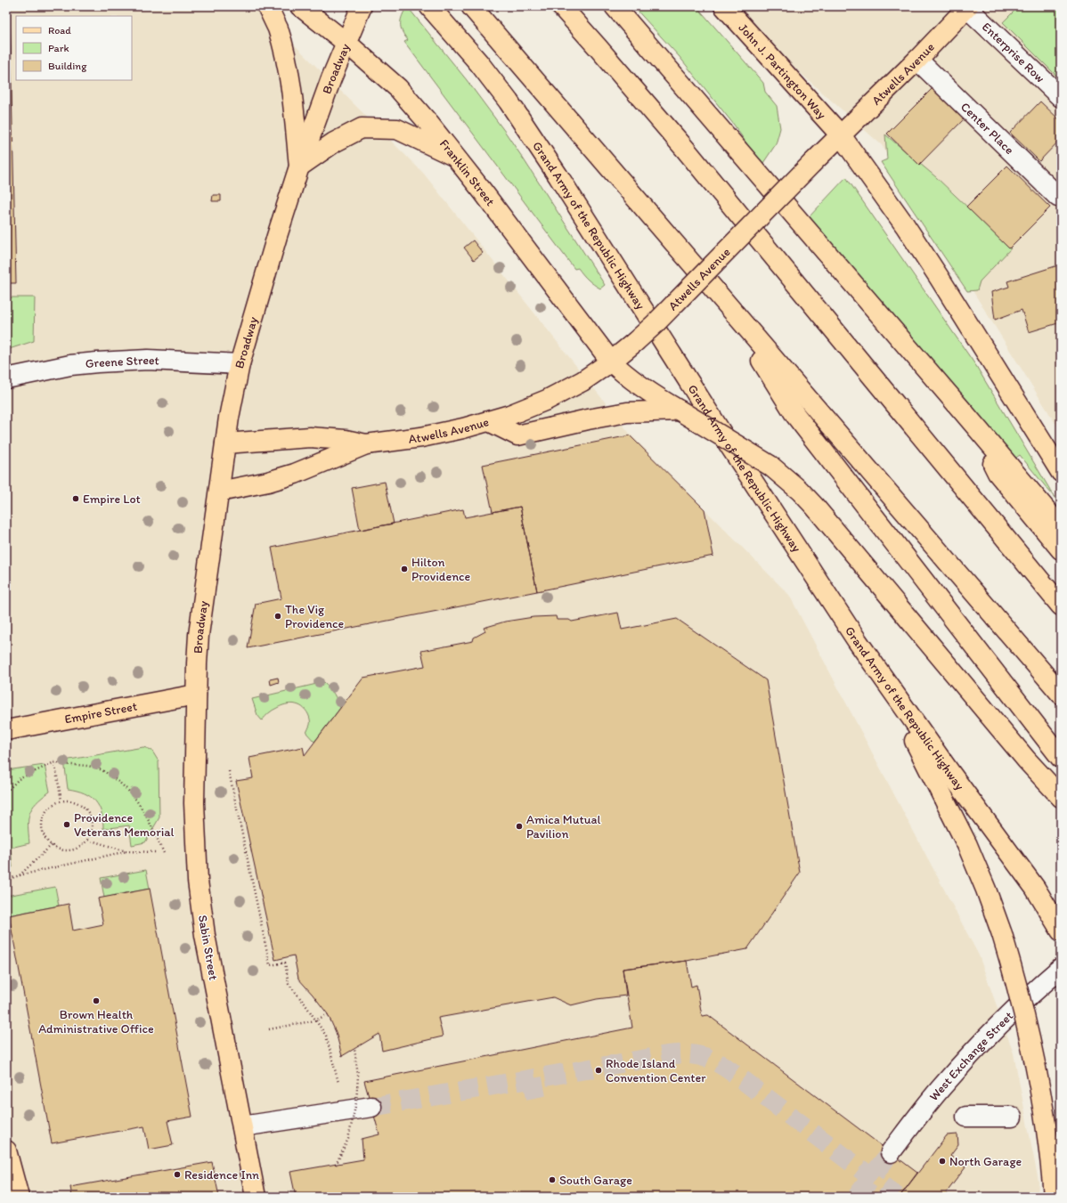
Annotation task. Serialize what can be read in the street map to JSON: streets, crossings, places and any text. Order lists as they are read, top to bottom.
{
  "streets": {
    "main road": [
      "Broadway",
      "John J. Partington Way",
      "Atwells Avenue",
      "Franklin Street",
      "Grand Army of the Republic Highway",
      "Empire Street",
      "Sabin Street"
    ],
    "street": [
      "Enterprise Row",
      "Center Place",
      "Greene Street",
      "West Exchange Street"
    ]
  },
  "crossings": [
    ["Enterprise Row", "Atwells Avenue"],
    ["Broadway", "Atwells Avenue"],
    ["Broadway", "Franklin Street"],
    ["Broadway", "Greene Street"],
    ["Broadway", "Empire Street"],
    ["Broadway", "Sabin Street"],
    ["John J. Partington Way", "Atwells Avenue"],
    ["Atwells Avenue", "Center Place"],
    ["Atwells Avenue", "Franklin Street"],
    ["Empire Street", "Sabin Street"]
  ],
  "places": [
    "Empire Lot",
    "Hilton Providence",
    "The Vig Providence",
    "Providence Veterans Memorial",
    "Amica Mutual Pavilion",
    "Brown Health Administrative Office",
    "Rhode Island Convention Center",
    "North Garage",
    "Residence Inn",
    "South Garage"
  ],
  "legend": ["Road", "Park", "Building"]
}
